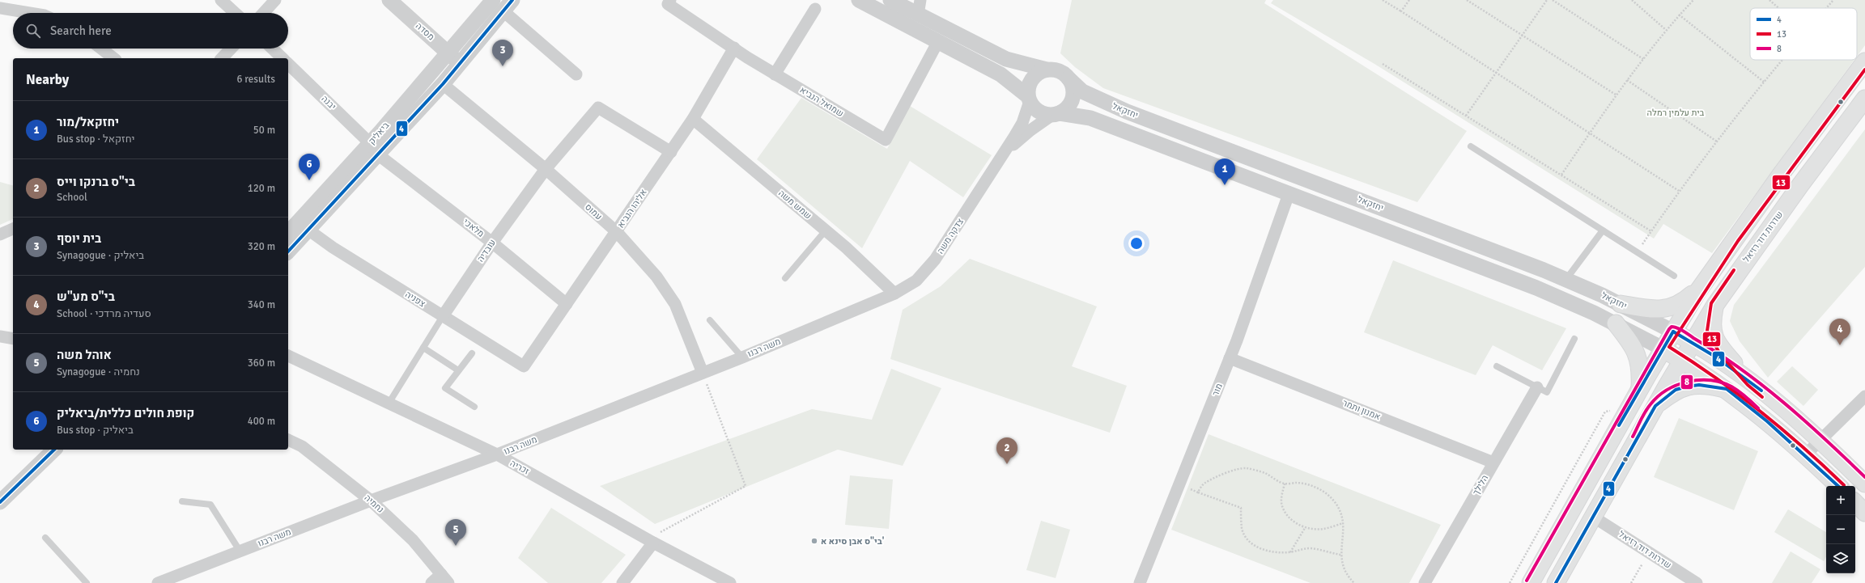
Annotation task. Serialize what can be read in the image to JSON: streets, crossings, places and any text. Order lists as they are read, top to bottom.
{
  "streets": {
    "main road": ["שדרות דוד רזיאל"],
    "street": [
      "מסדה",
      "שמואל הנביא",
      "יבנה",
      "יחזקאל",
      "ביאליק",
      "שמש משה",
      "אליהו הנביא",
      "עמוס",
      "מלאכי",
      "צדקה משה",
      "עובדיה",
      "צפניה",
      "משה רבנו",
      "מור",
      "אמנון ותמר",
      "זכריה",
      "הלילך",
      "נחמיה"
    ]
  },
  "crossings": [
    ["מסדה", "ביאליק"],
    ["שמואל הנביא", "אליהו הנביא"],
    ["יבנה", "ביאליק"],
    ["יבנה", "מלאכי"],
    ["יחזקאל", "צדקה משה"],
    ["ביאליק", "עמוס"],
    ["ביאליק", "מלאכי"],
    ["ביאליק", "צפניה"],
    ["שמש משה", "אליהו הנביא"],
    ["שמש משה", "צדקה משה"],
    ["אליהו הנביא", "עמוס"],
    ["אליהו הנביא", "מלאכי"],
    ["אליהו הנביא", "עובדיה"],
    ["אליהו הנביא", "צפניה"],
    ["עמוס", "עובדיה"],
    ["עמוס", "משה רבנו"],
    ["מלאכי", "עובדיה"],
    ["צדקה משה", "משה רבנו"],
    ["עובדיה", "צפניה"],
    ["עובדיה", "זכריה"],
    ["משה רבנו", "זכריה"],
    ["משה רבנו", "נחמיה"],
    ["מור", "אמנון ותמר"],
    ["אמנון ותמר", "הלילך"]
  ],
  "parks": ["בית עלמין רמלה"],
  "places": ["בי\"ס אבן סינא א'"],
  "lines": ["transit line 4", "transit line 13", "transit line 8"],
  "legend": ["4", "13", "8"],
  "page": {
    "search": "Search here",
    "pins": [
      "3",
      "6",
      "1",
      "4",
      "2",
      "5"
    ],
    "heading": ["Nearby", "6 results"],
    "list": [
      {
        "mark": "1",
        "name": "יחזקאל/מור",
        "note": "Bus stop · יחזקאל",
        "value": "50 m"
      },
      {
        "mark": "2",
        "name": "בי\"ס ברנקו וייס",
        "note": "School",
        "value": "120 m"
      },
      {
        "mark": "3",
        "name": "בית יוסף",
        "note": "Synagogue · ביאליק",
        "value": "320 m"
      },
      {
        "mark": "4",
        "name": "בי\"ס מע\"ש",
        "note": "School · סעדיה מרדכי",
        "value": "340 m"
      },
      {
        "mark": "5",
        "name": "אוהל משה",
        "note": "Synagogue · נחמיה",
        "value": "360 m"
      },
      {
        "mark": "6",
        "name": "קופת חולים כללית/ביאליק",
        "note": "Bus stop · ביאליק",
        "value": "400 m"
      }
    ],
    "map_buttons": ["+", "−"]
  }
}
